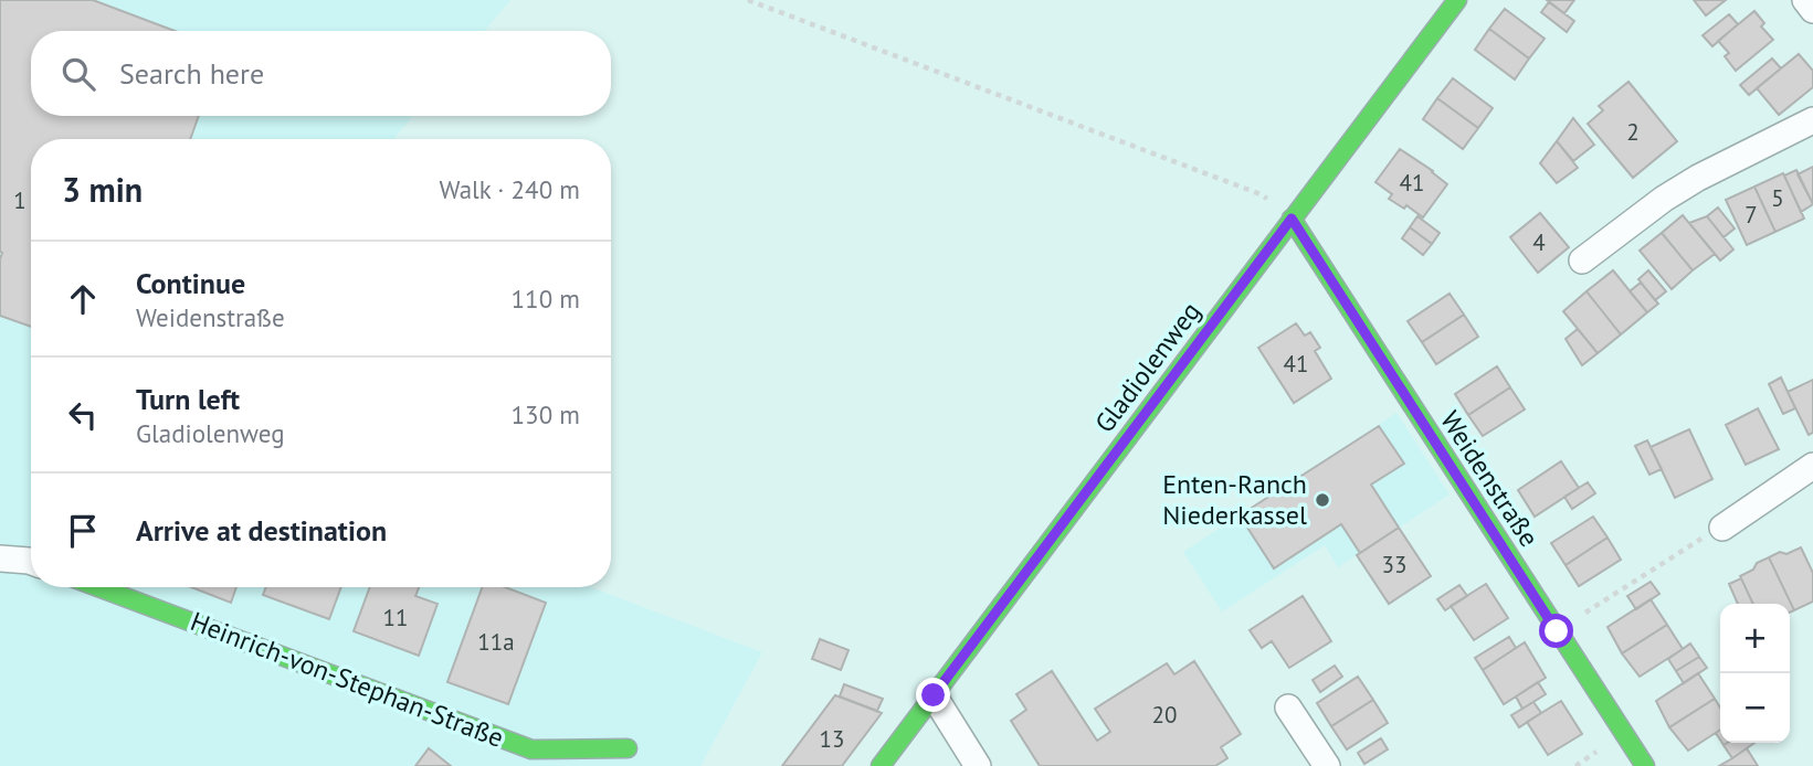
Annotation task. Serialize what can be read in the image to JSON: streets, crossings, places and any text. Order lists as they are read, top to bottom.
{
  "streets": {
    "street": ["Gladiolenweg", "Weidenstraße", "Heinrich-von-Stephan-Straße"]
  },
  "crossings": [
    ["Gladiolenweg", "Weidenstraße"]
  ],
  "places": ["Enten-Ranch Niederkassel"],
  "house_numbers": [
    "2",
    "41",
    "5",
    "1",
    "7",
    "4",
    "41",
    "33",
    "11",
    "11a",
    "20",
    "13"
  ],
  "page": {
    "search": "Search here",
    "heading": ["3 min", "Walk · 240 m"],
    "list": [
      ["Continue", "Weidenstraße", "110 m"],
      ["Turn left", "Gladiolenweg", "130 m"],
      "Arrive at destination"
    ],
    "map_buttons": ["+", "−"]
  }
}
